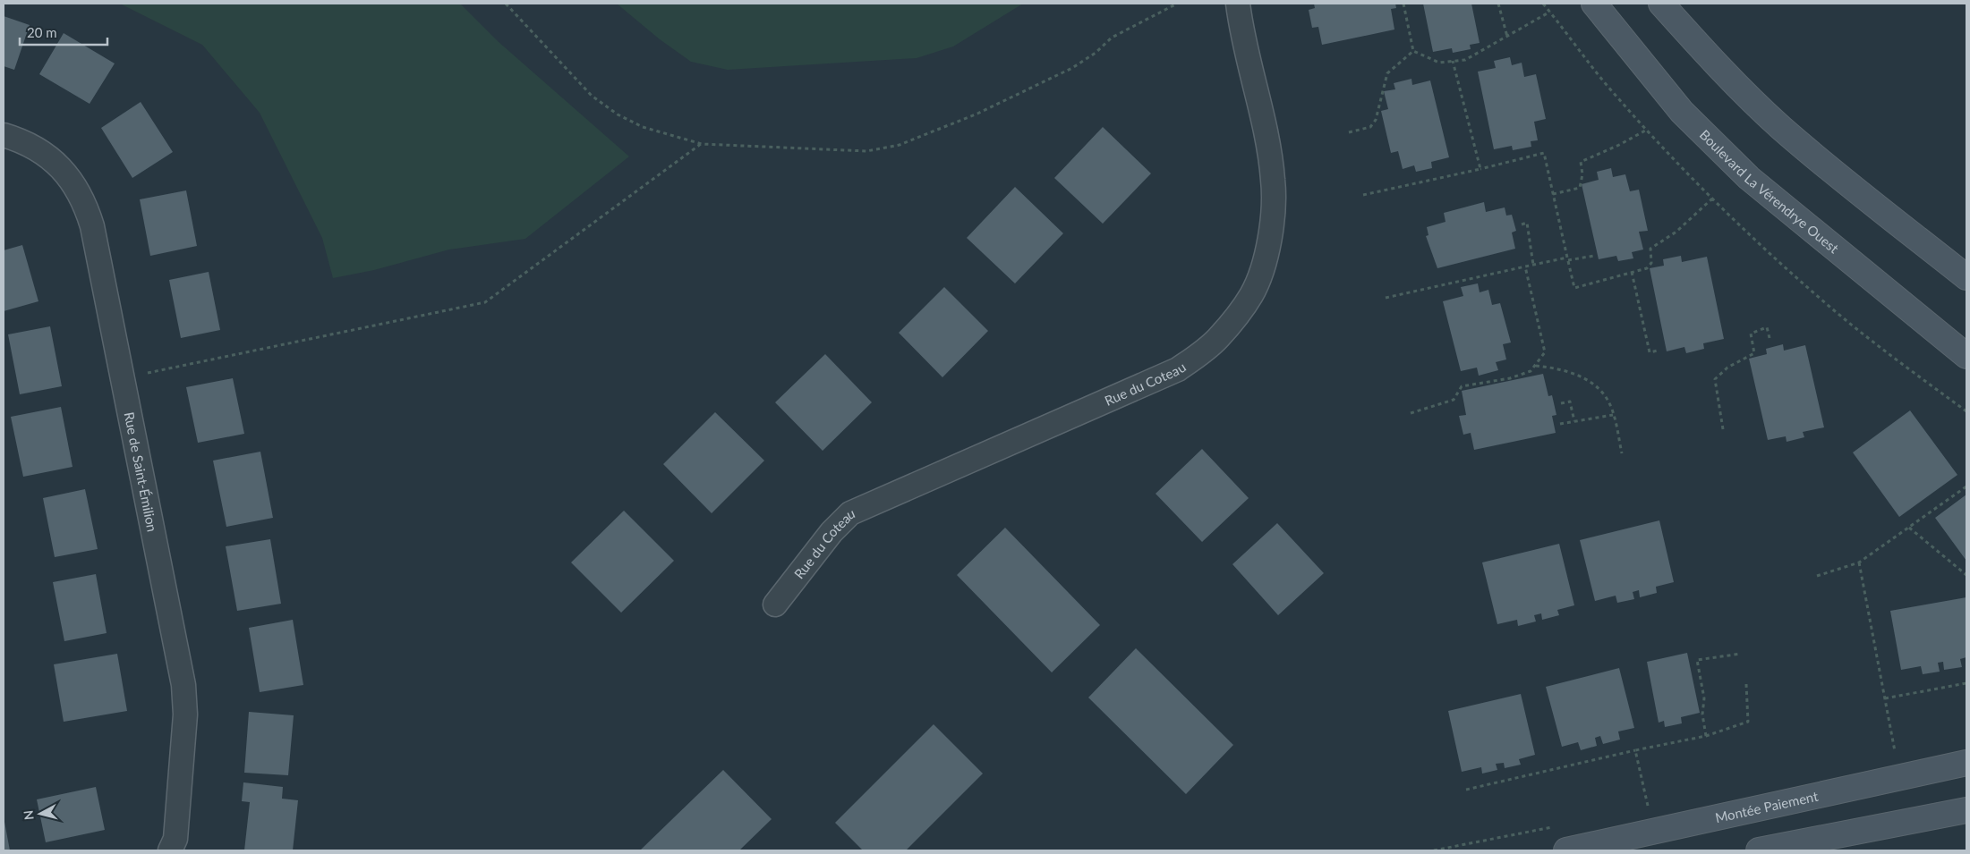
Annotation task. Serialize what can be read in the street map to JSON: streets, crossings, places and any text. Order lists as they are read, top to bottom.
{
  "streets": {
    "main road": ["Boulevard La Vérendrye Ouest", "Montée Paiement"],
    "street": ["Rue du Coteau", "Rue de Saint-Émilion"]
  },
  "scale_bar": "20 m",
  "north": "left"
}
